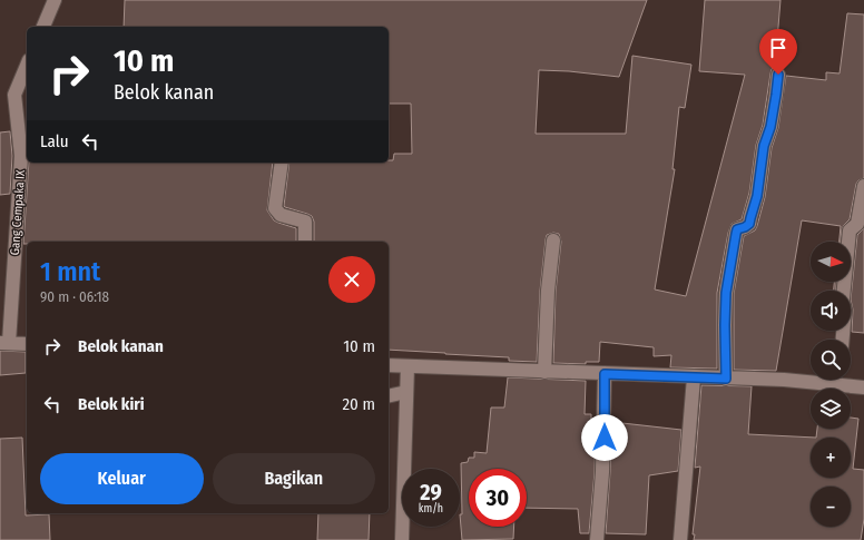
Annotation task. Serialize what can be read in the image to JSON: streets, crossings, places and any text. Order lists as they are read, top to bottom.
{
  "streets": {
    "street": ["Gang Cempaka IX"]
  },
  "north": "right",
  "page": {
    "turn": ["10 m", "Belok kanan"],
    "then": "Lalu",
    "map_buttons": ["+", "−"],
    "heading": ["1 mnt", "90 m · 06:18"],
    "list": [
      {
        "name": "Belok kanan",
        "value": "10 m"
      },
      {
        "name": "Belok kiri",
        "value": "20 m"
      }
    ],
    "buttons": ["Keluar", "Bagikan"],
    "speed": "29 km/h",
    "limit": "30"
  }
}
